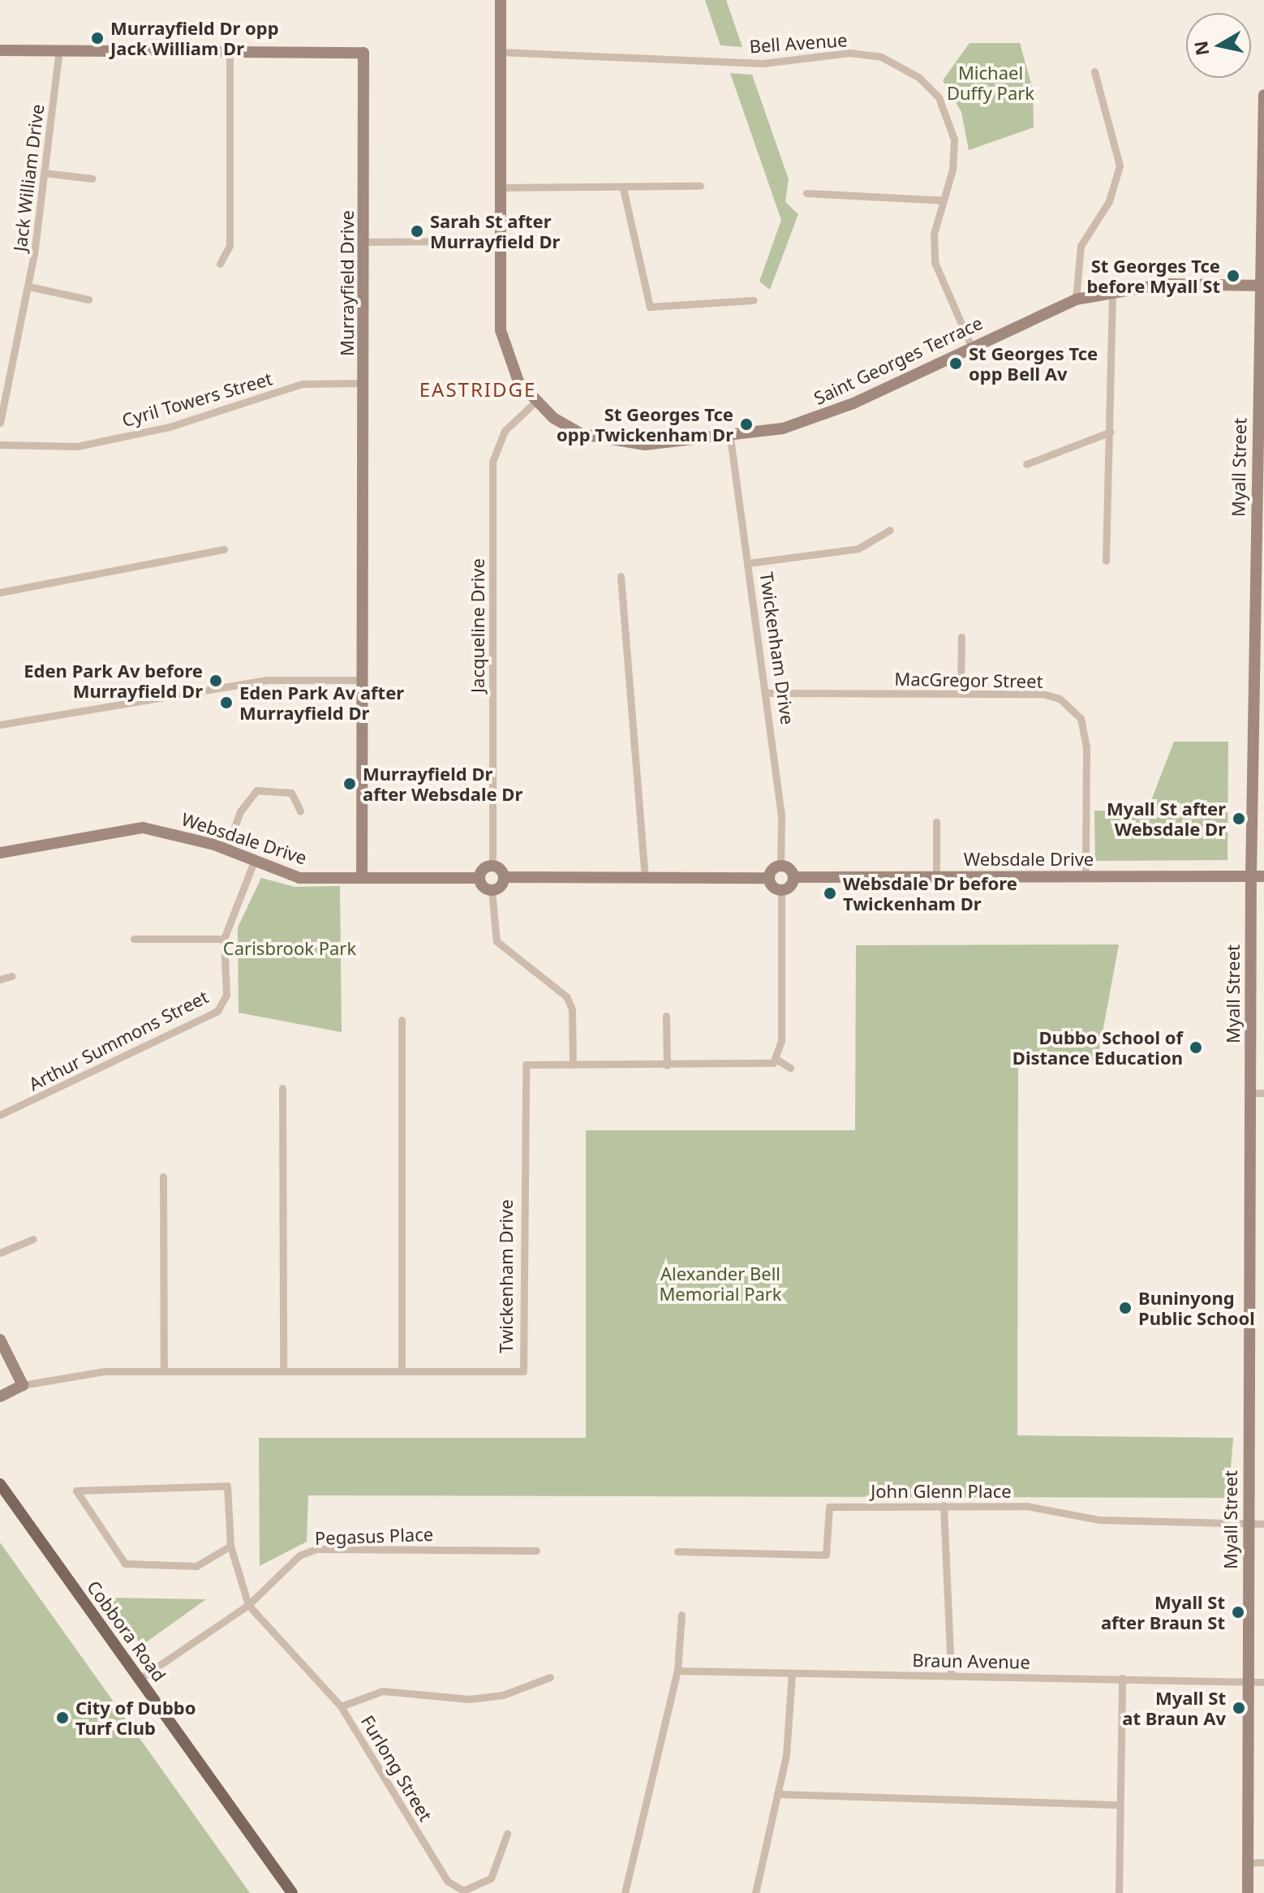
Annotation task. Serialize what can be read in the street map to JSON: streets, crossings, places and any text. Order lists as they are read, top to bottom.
{
  "streets": {
    "main road": ["Cobbora Road"],
    "street": [
      "Bell Avenue",
      "Jack William Drive",
      "Murrayfield Drive",
      "Saint Georges Terrace",
      "Cyril Towers Street",
      "Myall Street",
      "Jacqueline Drive",
      "Twickenham Drive",
      "MacGregor Street",
      "Websdale Drive",
      "Arthur Summons Street",
      "John Glenn Place",
      "Pegasus Place",
      "Braun Avenue",
      "Furlong Street"
    ]
  },
  "crossings": [
    ["Bell Avenue", "Saint Georges Terrace"],
    ["Jack William Drive", "Murrayfield Drive"],
    ["Murrayfield Drive", "Cyril Towers Street"],
    ["Murrayfield Drive", "Websdale Drive"],
    ["Saint Georges Terrace", "Myall Street"],
    ["Saint Georges Terrace", "Jacqueline Drive"],
    ["Saint Georges Terrace", "Twickenham Drive"],
    ["Myall Street", "Websdale Drive"],
    ["Myall Street", "John Glenn Place"],
    ["Myall Street", "Braun Avenue"],
    ["Twickenham Drive", "MacGregor Street"],
    ["MacGregor Street", "Websdale Drive"],
    ["Websdale Drive", "Arthur Summons Street"],
    ["Pegasus Place", "Cobbora Road"],
    ["Pegasus Place", "Furlong Street"]
  ],
  "districts": ["EASTRIDGE"],
  "parks": ["Michael Duffy Park", "Carisbrook Park", "Alexander Bell Memorial Park"],
  "places": [
    "Murrayfield Dr opp Jack William Dr",
    "Sarah St after Murrayfield Dr",
    "St Georges Tce before Myall St",
    "St Georges Tce opp Bell Av",
    "St Georges Tce opp Twickenham Dr",
    "Eden Park Av before Murrayfield Dr",
    "Eden Park Av after Murrayfield Dr",
    "Murrayfield Dr after Websdale Dr",
    "Myall St after Websdale Dr",
    "Websdale Dr before Twickenham Dr",
    "Dubbo School of Distance Education",
    "Buninyong Public School",
    "Myall St after Braun St",
    "Myall St at Braun Av",
    "City of Dubbo Turf Club"
  ],
  "north": "left"
}
